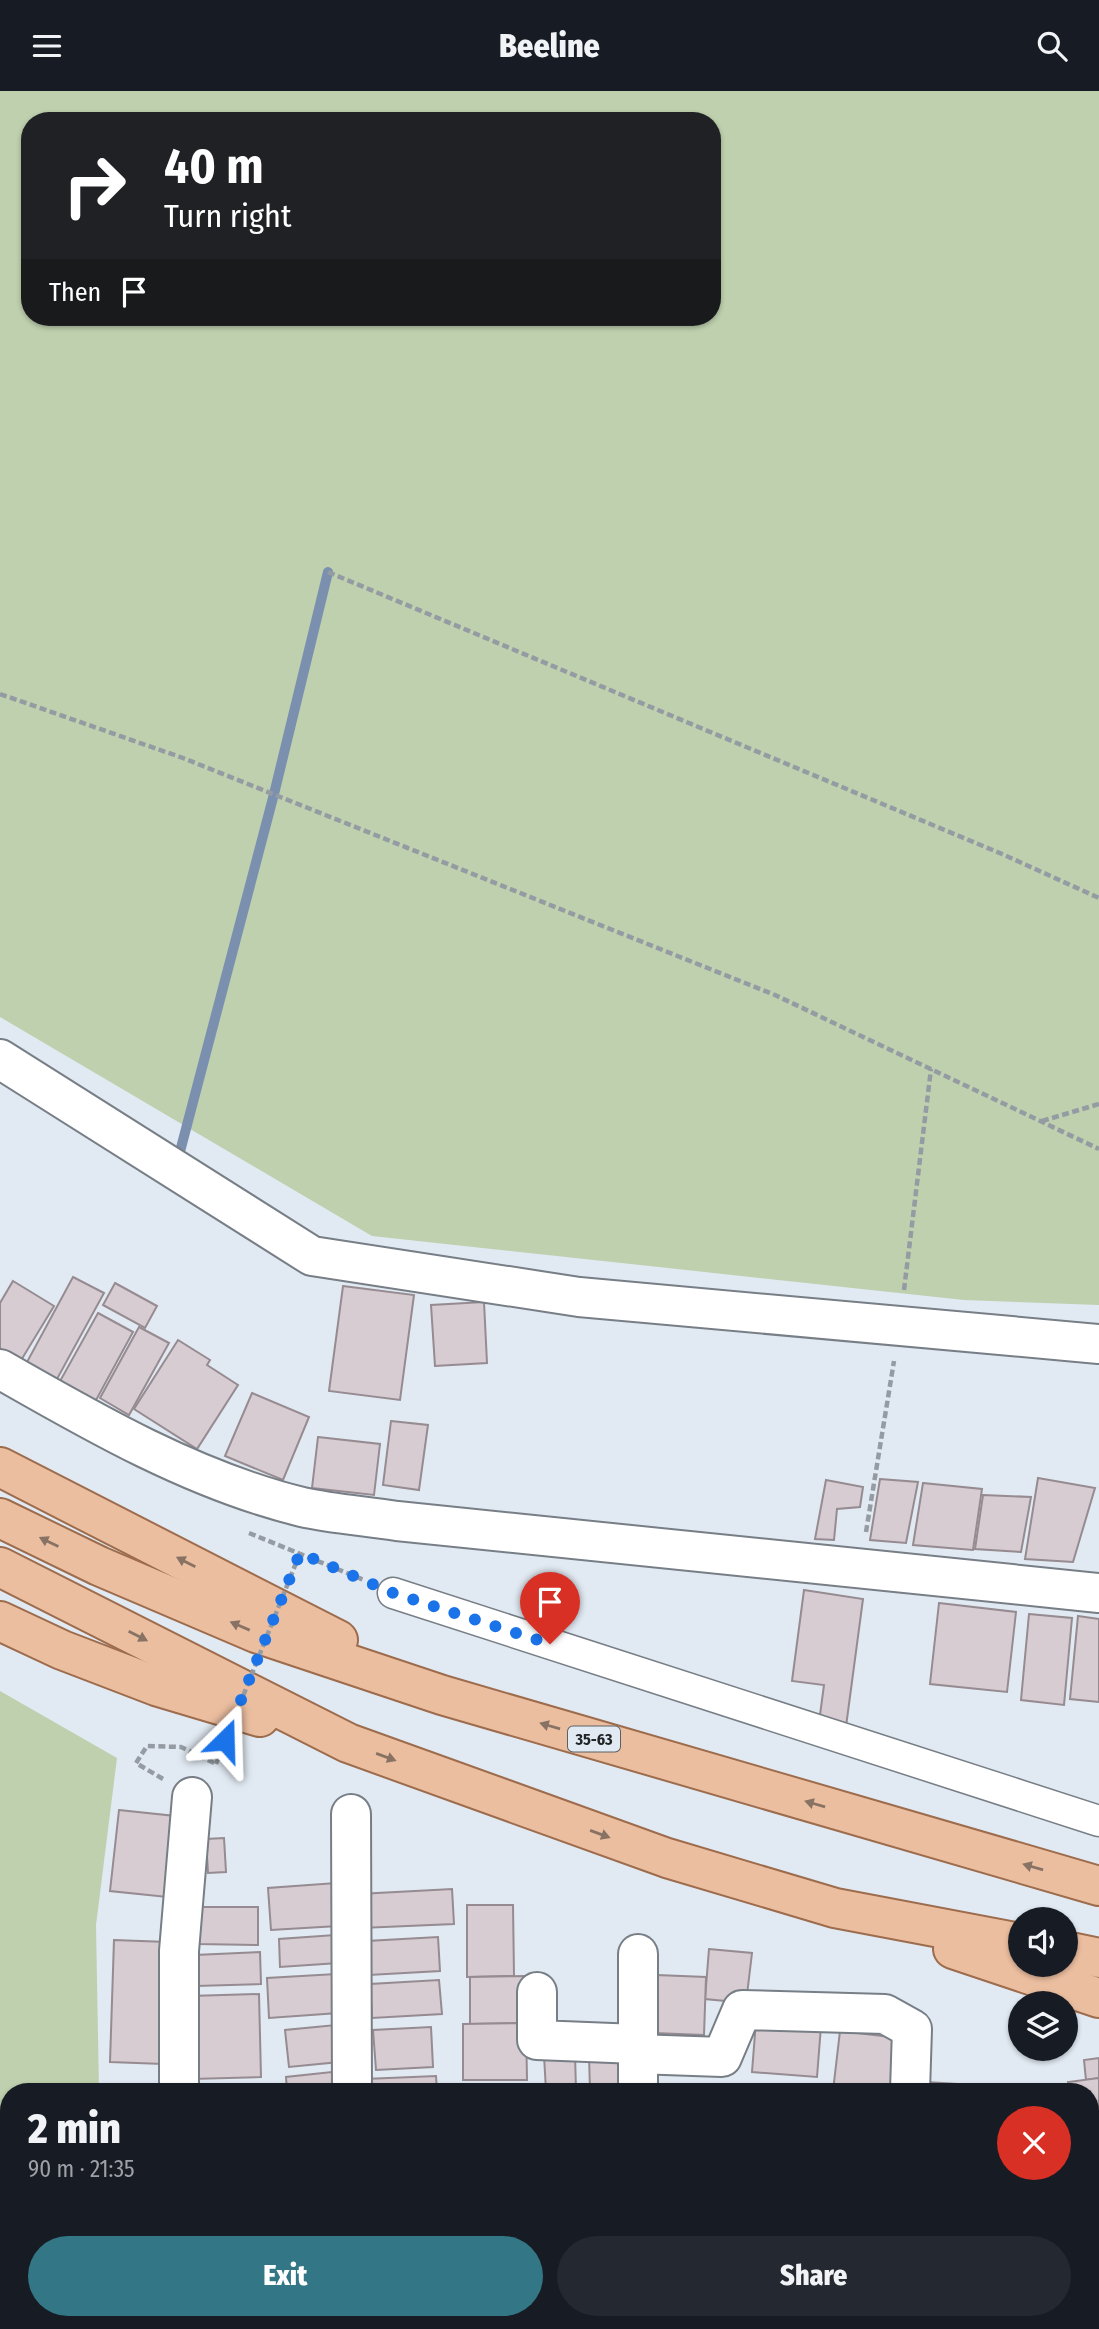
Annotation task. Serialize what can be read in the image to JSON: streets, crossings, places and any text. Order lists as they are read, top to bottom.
{
  "streets": {
    "main road": ["35-63"]
  },
  "page": {
    "header": "Beeline",
    "turn": ["40 m", "Turn right"],
    "then": "Then",
    "heading": ["2 min", "90 m · 21:35"],
    "buttons": ["Exit", "Share"]
  }
}
